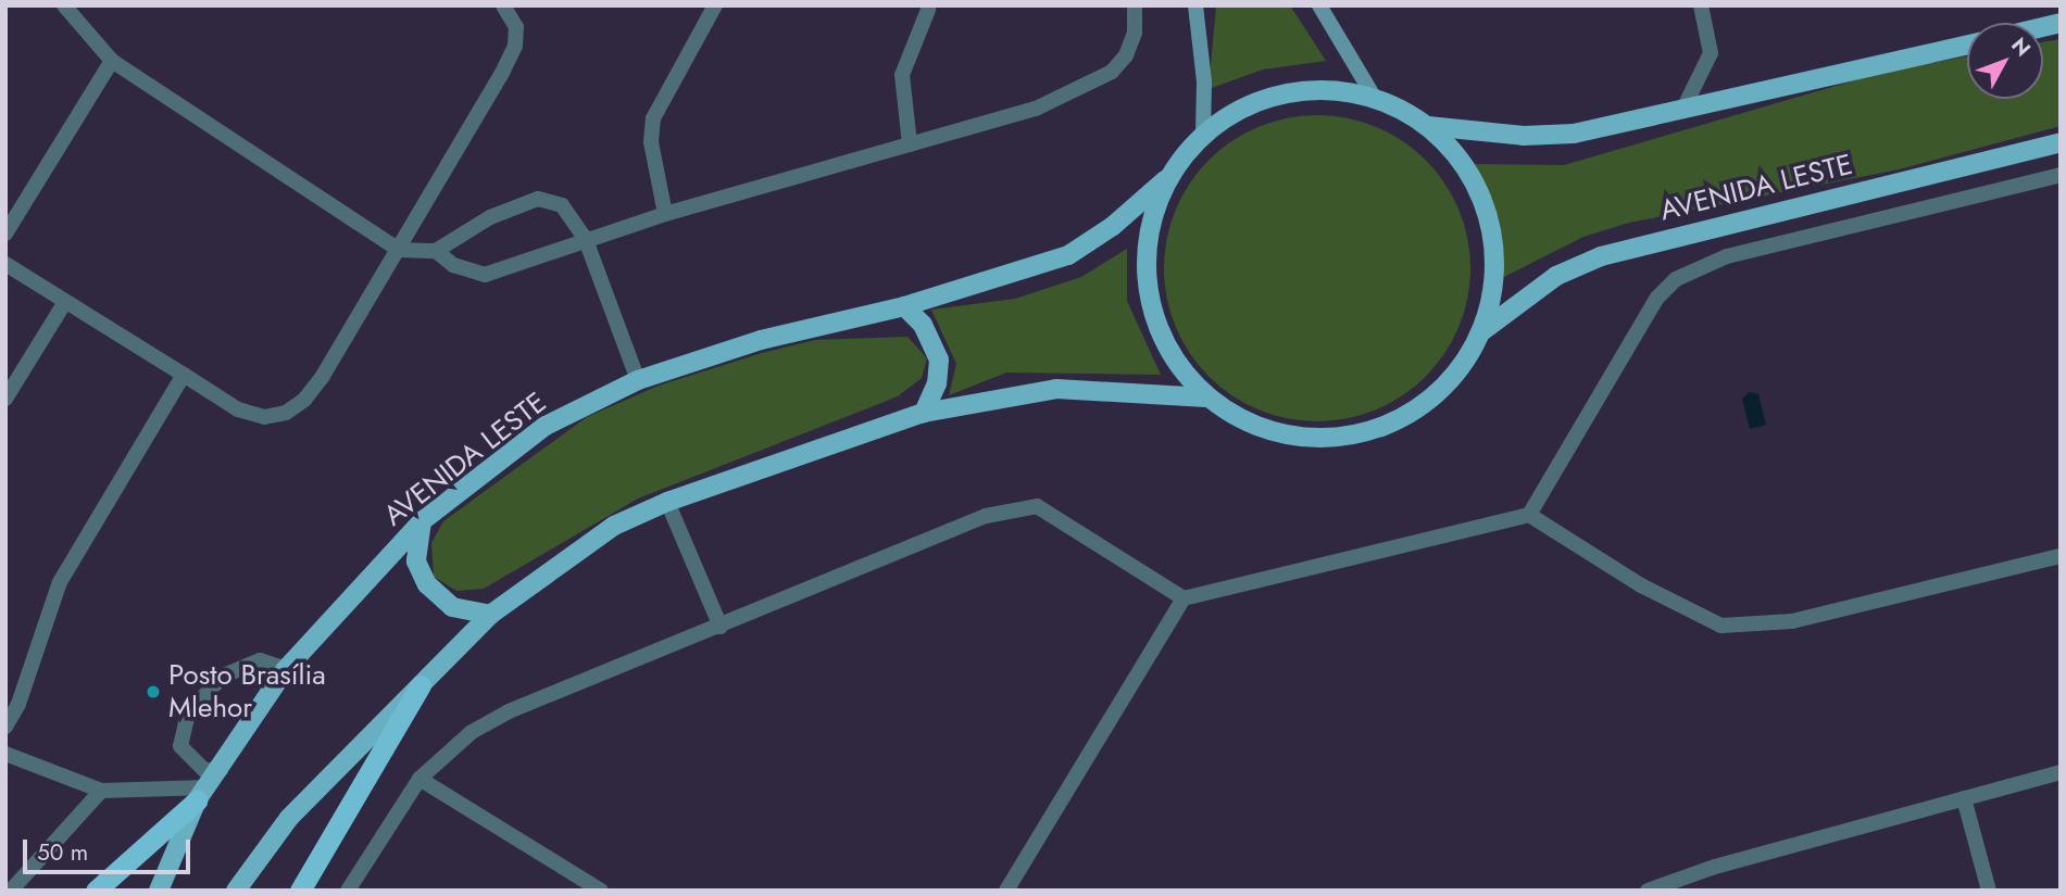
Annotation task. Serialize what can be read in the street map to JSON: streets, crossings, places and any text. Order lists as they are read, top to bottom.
{
  "streets": {
    "main road": ["AVENIDA LESTE"]
  },
  "places": ["Posto Brasília Mlehor"],
  "scale_bar": "50 m",
  "north": "top right"
}
